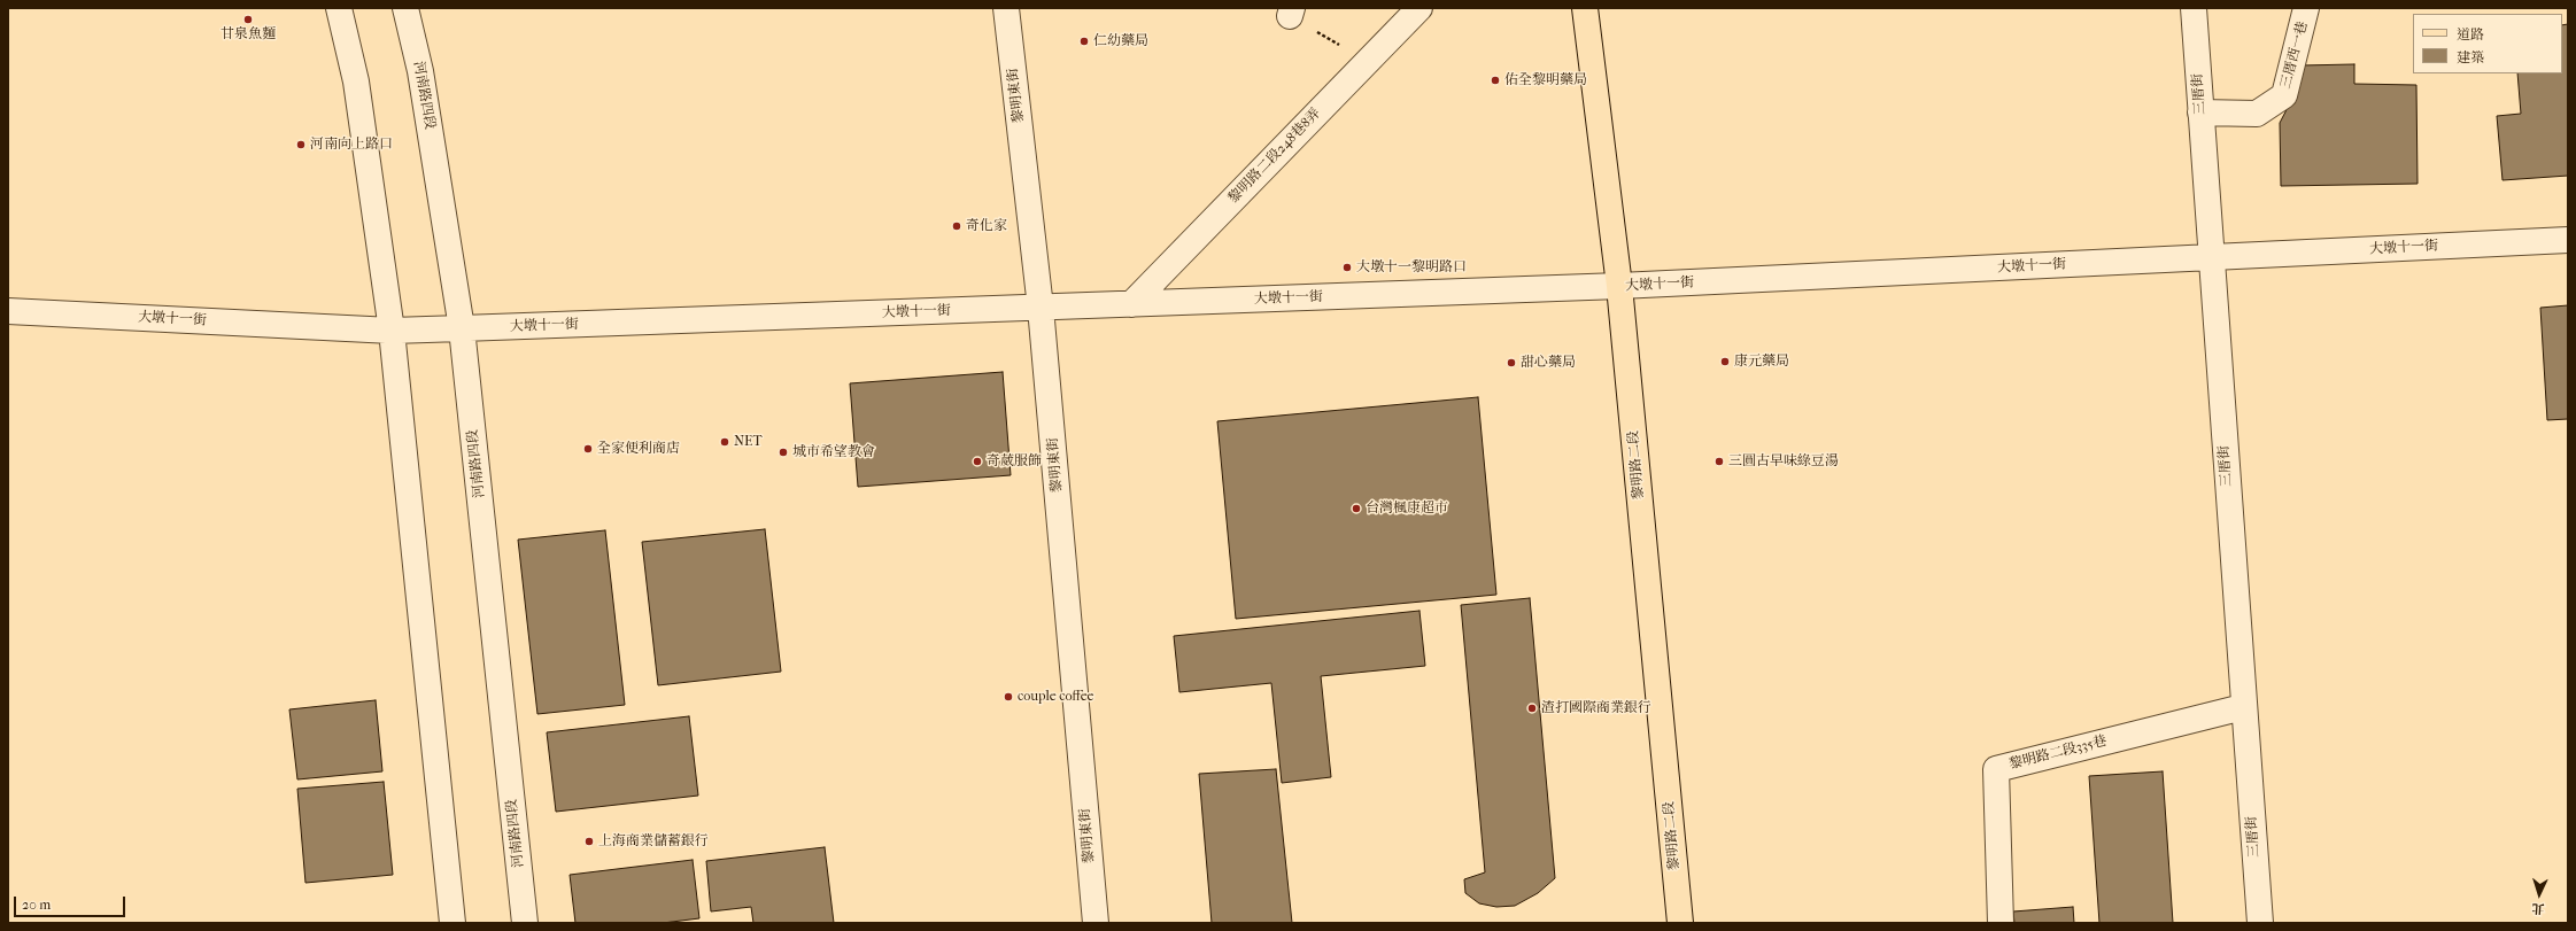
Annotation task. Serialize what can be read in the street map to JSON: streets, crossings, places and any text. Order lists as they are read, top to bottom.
{
  "streets": {
    "main road": ["黎明路二段"],
    "street": [
      "三厝西一巷",
      "三厝街",
      "河南路四段",
      "黎明東街",
      "黎明路二段248巷8弄",
      "大墩十一街",
      "黎明路二段335巷"
    ]
  },
  "crossings": [
    ["三厝西一巷", "三厝街"],
    ["三厝街", "大墩十一街"],
    ["三厝街", "黎明路二段335巷"],
    ["河南路四段", "大墩十一街"],
    ["黎明東街", "大墩十一街"],
    ["黎明路二段248巷8弄", "大墩十一街"],
    ["大墩十一街", "黎明路二段"]
  ],
  "places": [
    "甘泉魚麵",
    "仁幼藥局",
    "佑全黎明藥局",
    "河南向上路口",
    "奇化家",
    "大墩十一黎明路口",
    "康元藥局",
    "甜心藥局",
    "NET",
    "全家便利商店",
    "城市希望教會",
    "奇葳服飾",
    "三圓古早味綠豆湯",
    "台灣楓康超市",
    "couple coffee",
    "渣打國際商業銀行",
    "上海商業儲蓄銀行"
  ],
  "legend": ["道路", "建築"],
  "scale_bar": "20 m",
  "north": "bottom"
}
